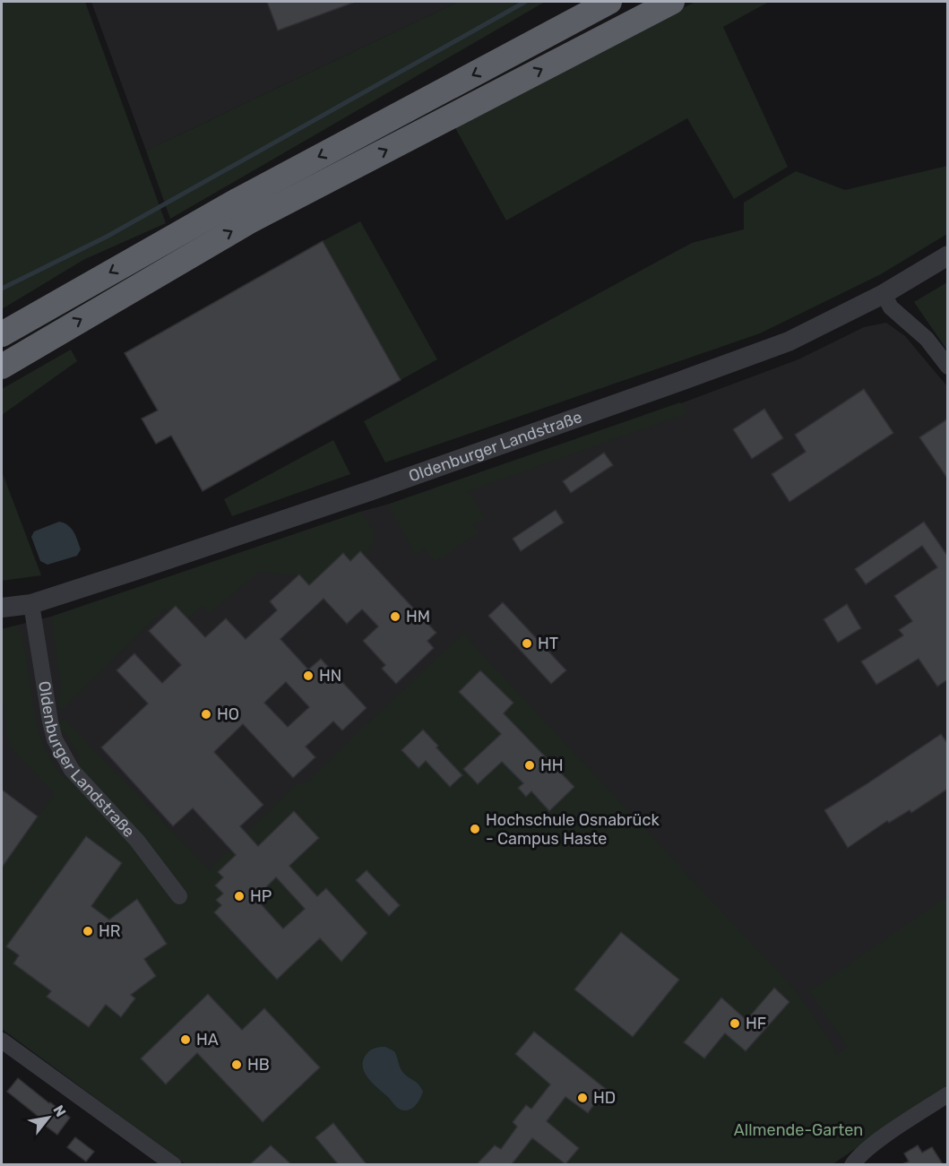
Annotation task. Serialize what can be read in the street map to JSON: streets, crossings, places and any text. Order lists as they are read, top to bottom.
{
  "streets": {
    "street": ["Oldenburger Landstraße"]
  },
  "parks": ["Allmende-Garten"],
  "places": [
    "HM",
    "HT",
    "HN",
    "HO",
    "HH",
    "Hochschule Osnabrück - Campus Haste",
    "HP",
    "HR",
    "HF",
    "HA",
    "HB",
    "HD"
  ],
  "north": "top right"
}
